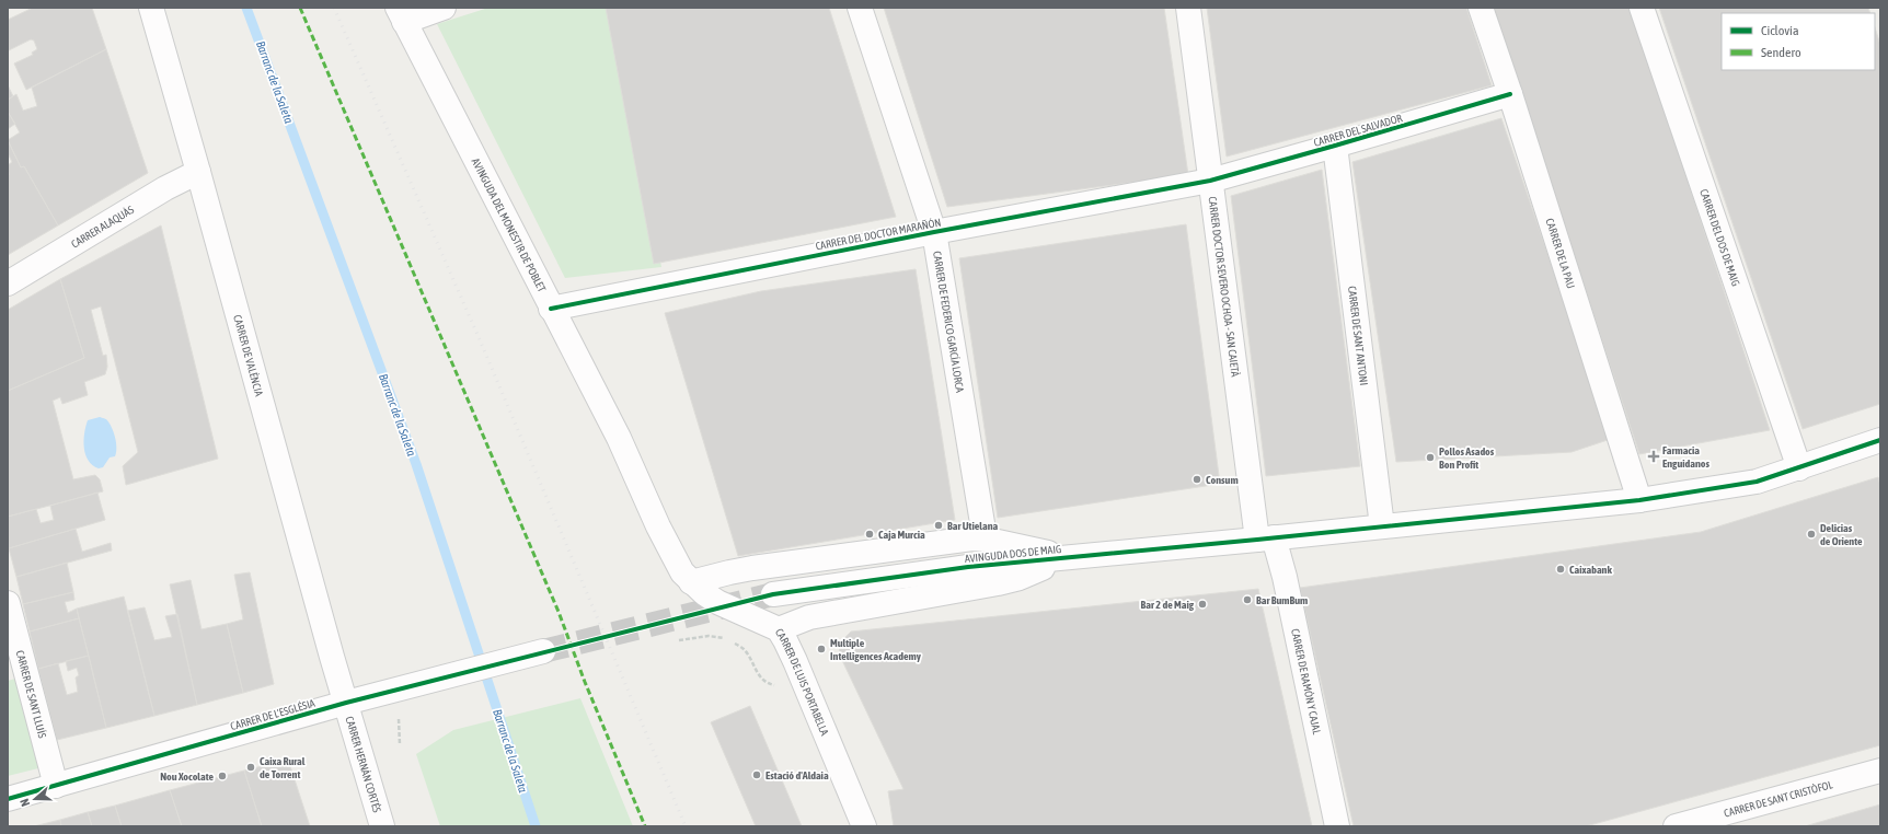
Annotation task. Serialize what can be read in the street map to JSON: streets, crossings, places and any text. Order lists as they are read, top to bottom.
{
  "streets": {
    "street": [
      "CARRER DEL SALVADOR",
      "AVINGUDA DEL MONESTIR DE POBLET",
      "CARRER ALAQUÀS",
      "CARRER DEL DOCTOR MARAÑÓN",
      "CARRER DEL DOS DE MAIG",
      "CARRER DE LA PAU",
      "CARRER DOCTOR SEVERO OCHOA - SAN CAIETÀ",
      "CARRER DE FEDERICO GARCÍA LORCA",
      "CARRER DE SANT ANTONI",
      "CARRER DE VALÈNCIA",
      "AVINGUDA DOS DE MAIG",
      "CARRER DE RAMÓN Y CAJAL",
      "CARRER DE LUIS PORTABELLA",
      "CARRER DE SANT LLUÍS",
      "CARRER DE L'ESGLÉSIA",
      "CARRER HERNÁN CORTÉS",
      "CARRER DE SANT CRISTÒFOL"
    ]
  },
  "crossings": [
    ["CARRER DEL SALVADOR", "CARRER DEL DOCTOR MARAÑÓN"],
    ["CARRER DEL SALVADOR", "CARRER DE LA PAU"],
    ["CARRER DEL SALVADOR", "CARRER DOCTOR SEVERO OCHOA - SAN CAIETÀ"],
    ["CARRER DEL SALVADOR", "CARRER DE SANT ANTONI"],
    ["AVINGUDA DEL MONESTIR DE POBLET", "CARRER DEL DOCTOR MARAÑÓN"],
    ["AVINGUDA DEL MONESTIR DE POBLET", "AVINGUDA DOS DE MAIG"],
    ["AVINGUDA DEL MONESTIR DE POBLET", "CARRER DE LUIS PORTABELLA"],
    ["CARRER ALAQUÀS", "CARRER DE VALÈNCIA"],
    ["CARRER DEL DOCTOR MARAÑÓN", "CARRER DOCTOR SEVERO OCHOA - SAN CAIETÀ"],
    ["CARRER DEL DOCTOR MARAÑÓN", "CARRER DE FEDERICO GARCÍA LORCA"],
    ["CARRER DEL DOS DE MAIG", "AVINGUDA DOS DE MAIG"],
    ["CARRER DE LA PAU", "AVINGUDA DOS DE MAIG"],
    ["CARRER DOCTOR SEVERO OCHOA - SAN CAIETÀ", "AVINGUDA DOS DE MAIG"],
    ["CARRER DOCTOR SEVERO OCHOA - SAN CAIETÀ", "CARRER DE RAMÓN Y CAJAL"],
    ["CARRER DE FEDERICO GARCÍA LORCA", "AVINGUDA DOS DE MAIG"],
    ["CARRER DE SANT ANTONI", "AVINGUDA DOS DE MAIG"],
    ["CARRER DE VALÈNCIA", "CARRER DE L'ESGLÉSIA"],
    ["CARRER DE VALÈNCIA", "CARRER HERNÁN CORTÉS"],
    ["AVINGUDA DOS DE MAIG", "CARRER DE RAMÓN Y CAJAL"],
    ["AVINGUDA DOS DE MAIG", "CARRER DE LUIS PORTABELLA"],
    ["CARRER DE SANT LLUÍS", "CARRER DE L'ESGLÉSIA"],
    ["CARRER DE L'ESGLÉSIA", "CARRER HERNÁN CORTÉS"]
  ],
  "water": ["Barranc de la Saleta"],
  "places": {
    "health": ["Farmacia Enguidanos"],
    "other": [
      "Pollos Asados Bon Profit",
      "Consum",
      "Bar Utielana",
      "Caja Murcia",
      "Delicias de Oriente",
      "Caixabank",
      "Bar BumBum",
      "Bar 2 de Maig",
      "Multiple Intelligences Academy",
      "Caixa Rural de Torrent",
      "Estació d'Aldaia",
      "Nou Xocolate"
    ]
  },
  "legend": ["Ciclovía", "Sendero"],
  "north": "left"
}
